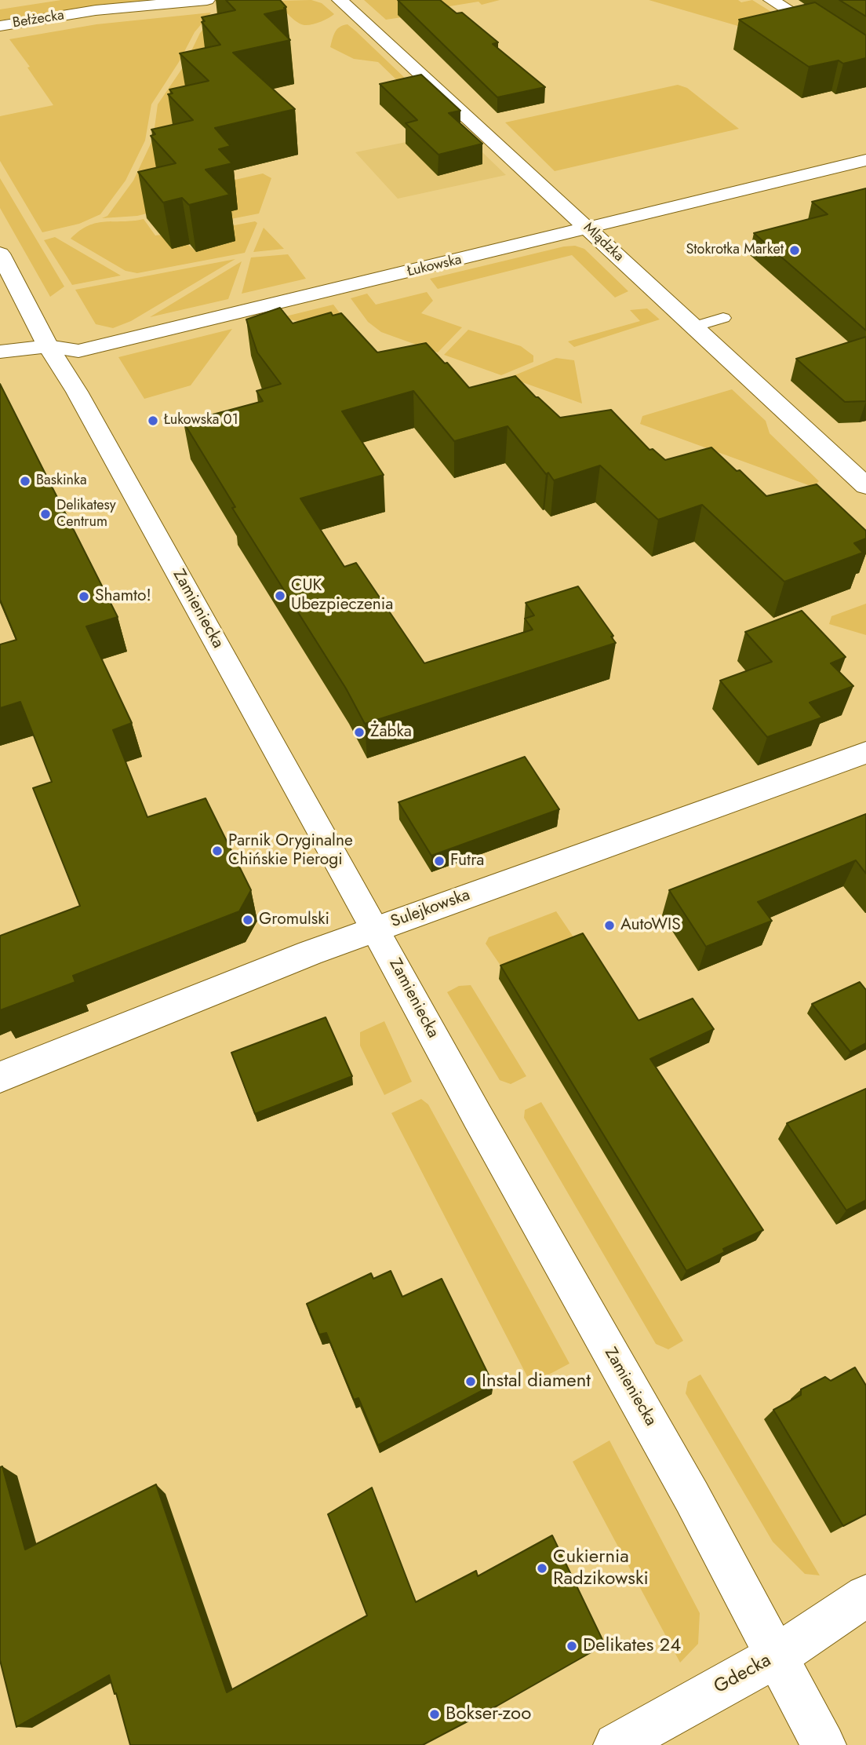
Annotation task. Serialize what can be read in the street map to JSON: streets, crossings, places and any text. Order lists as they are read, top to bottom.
{
  "streets": {
    "street": [
      "Bełżecka",
      "Mlądzka",
      "Łukowska",
      "Zamieniecka",
      "Sulejkowska",
      "Gdecka"
    ]
  },
  "crossings": [
    ["Mlądzka", "Łukowska"],
    ["Łukowska", "Zamieniecka"],
    ["Zamieniecka", "Sulejkowska"],
    ["Zamieniecka", "Gdecka"]
  ],
  "places": [
    "Stokrotka Market",
    "Łukowska 01",
    "Baskinka",
    "Delikatesy Centrum",
    "CUK Ubezpieczenia",
    "Shamto!",
    "Żabka",
    "Parnik Oryginalne Chińskie Pierogi",
    "Futra",
    "Gromulski",
    "AutoWIS",
    "Instal diament",
    "Cukiernia Radzikowski",
    "Delikates 24",
    "Bokser-zoo"
  ]
}
